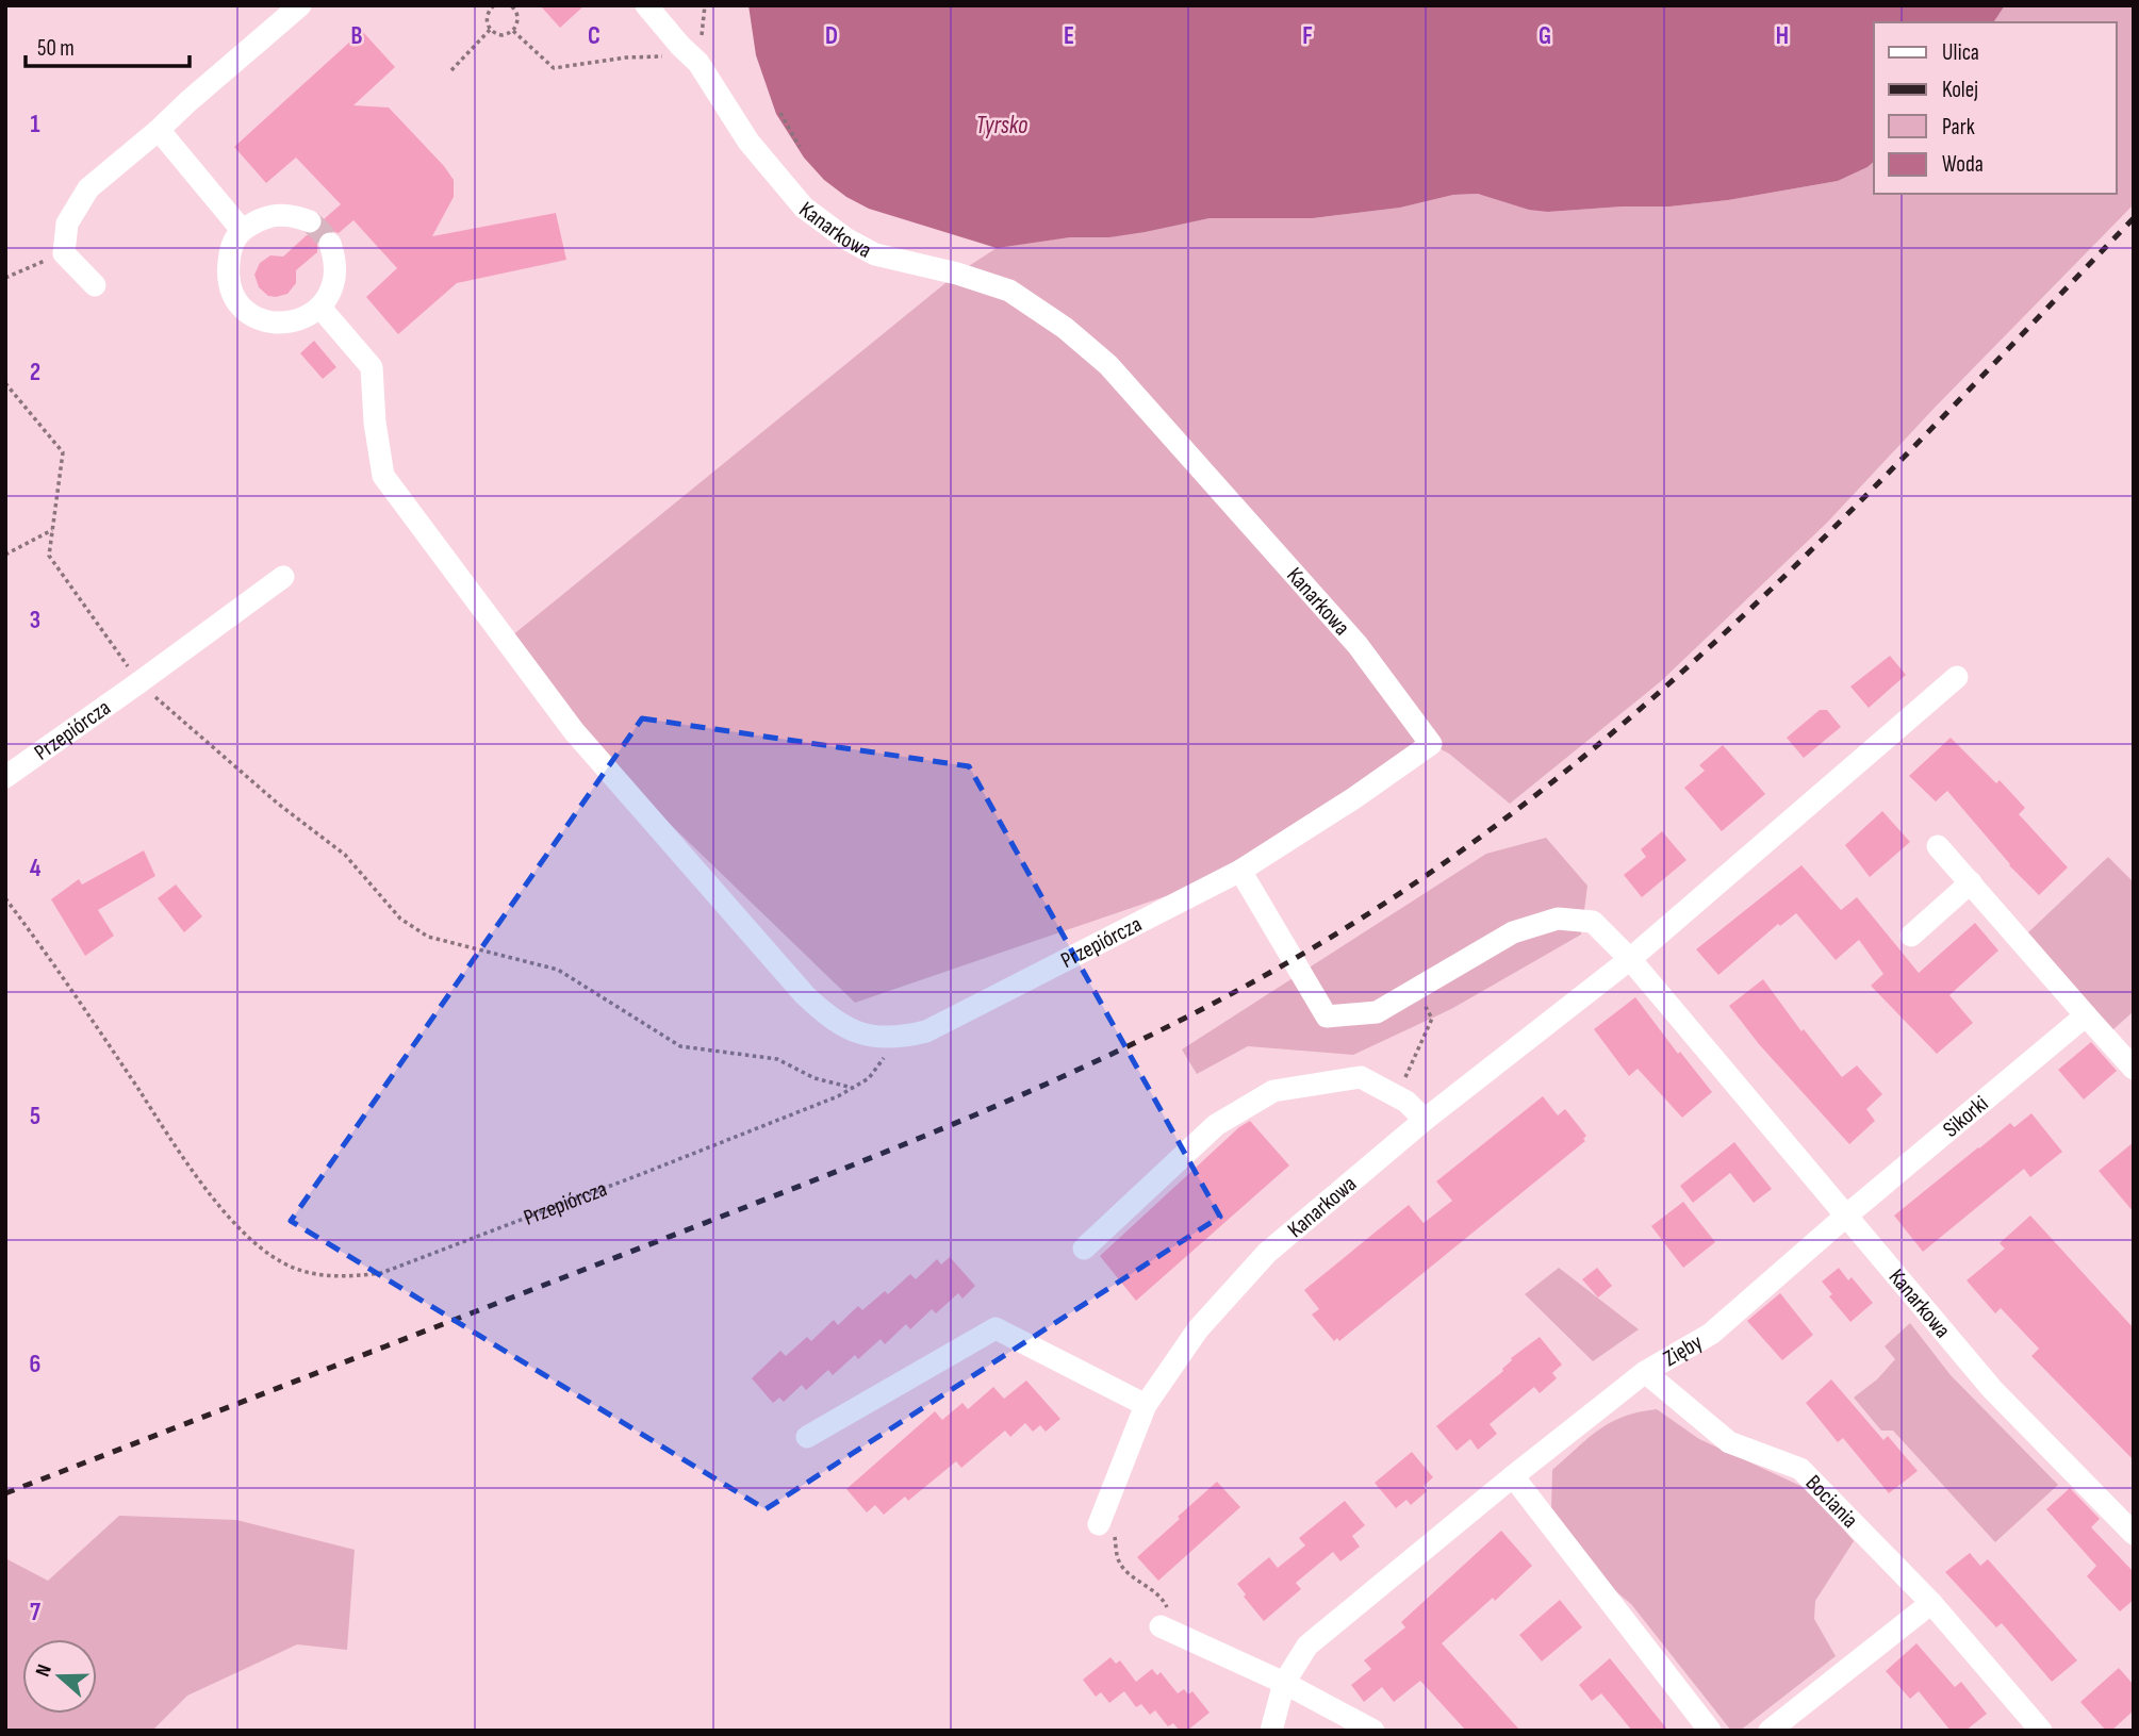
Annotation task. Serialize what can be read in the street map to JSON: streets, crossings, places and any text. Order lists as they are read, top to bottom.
{
  "streets": {
    "street": [
      "Kanarkowa",
      "Przepiórcza",
      "Sikorki",
      "Zięby",
      "Bociania"
    ]
  },
  "crossings": [
    ["Kanarkowa", "Przepiórcza"],
    ["Kanarkowa", "Sikorki"],
    ["Kanarkowa", "Zięby"],
    ["Sikorki", "Zięby"],
    ["Zięby", "Bociania"]
  ],
  "water": ["Tyrsko"],
  "legend": [
    "Ulica",
    "Kolej",
    "Park",
    "Woda"
  ],
  "scale_bar": "50 m",
  "north": "left",
  "grid": {
    "columns": [
      "B",
      "C",
      "D",
      "E",
      "F",
      "G",
      "H"
    ],
    "rows": [
      "1",
      "2",
      "3",
      "4",
      "5",
      "6",
      "7"
    ]
  }
}
